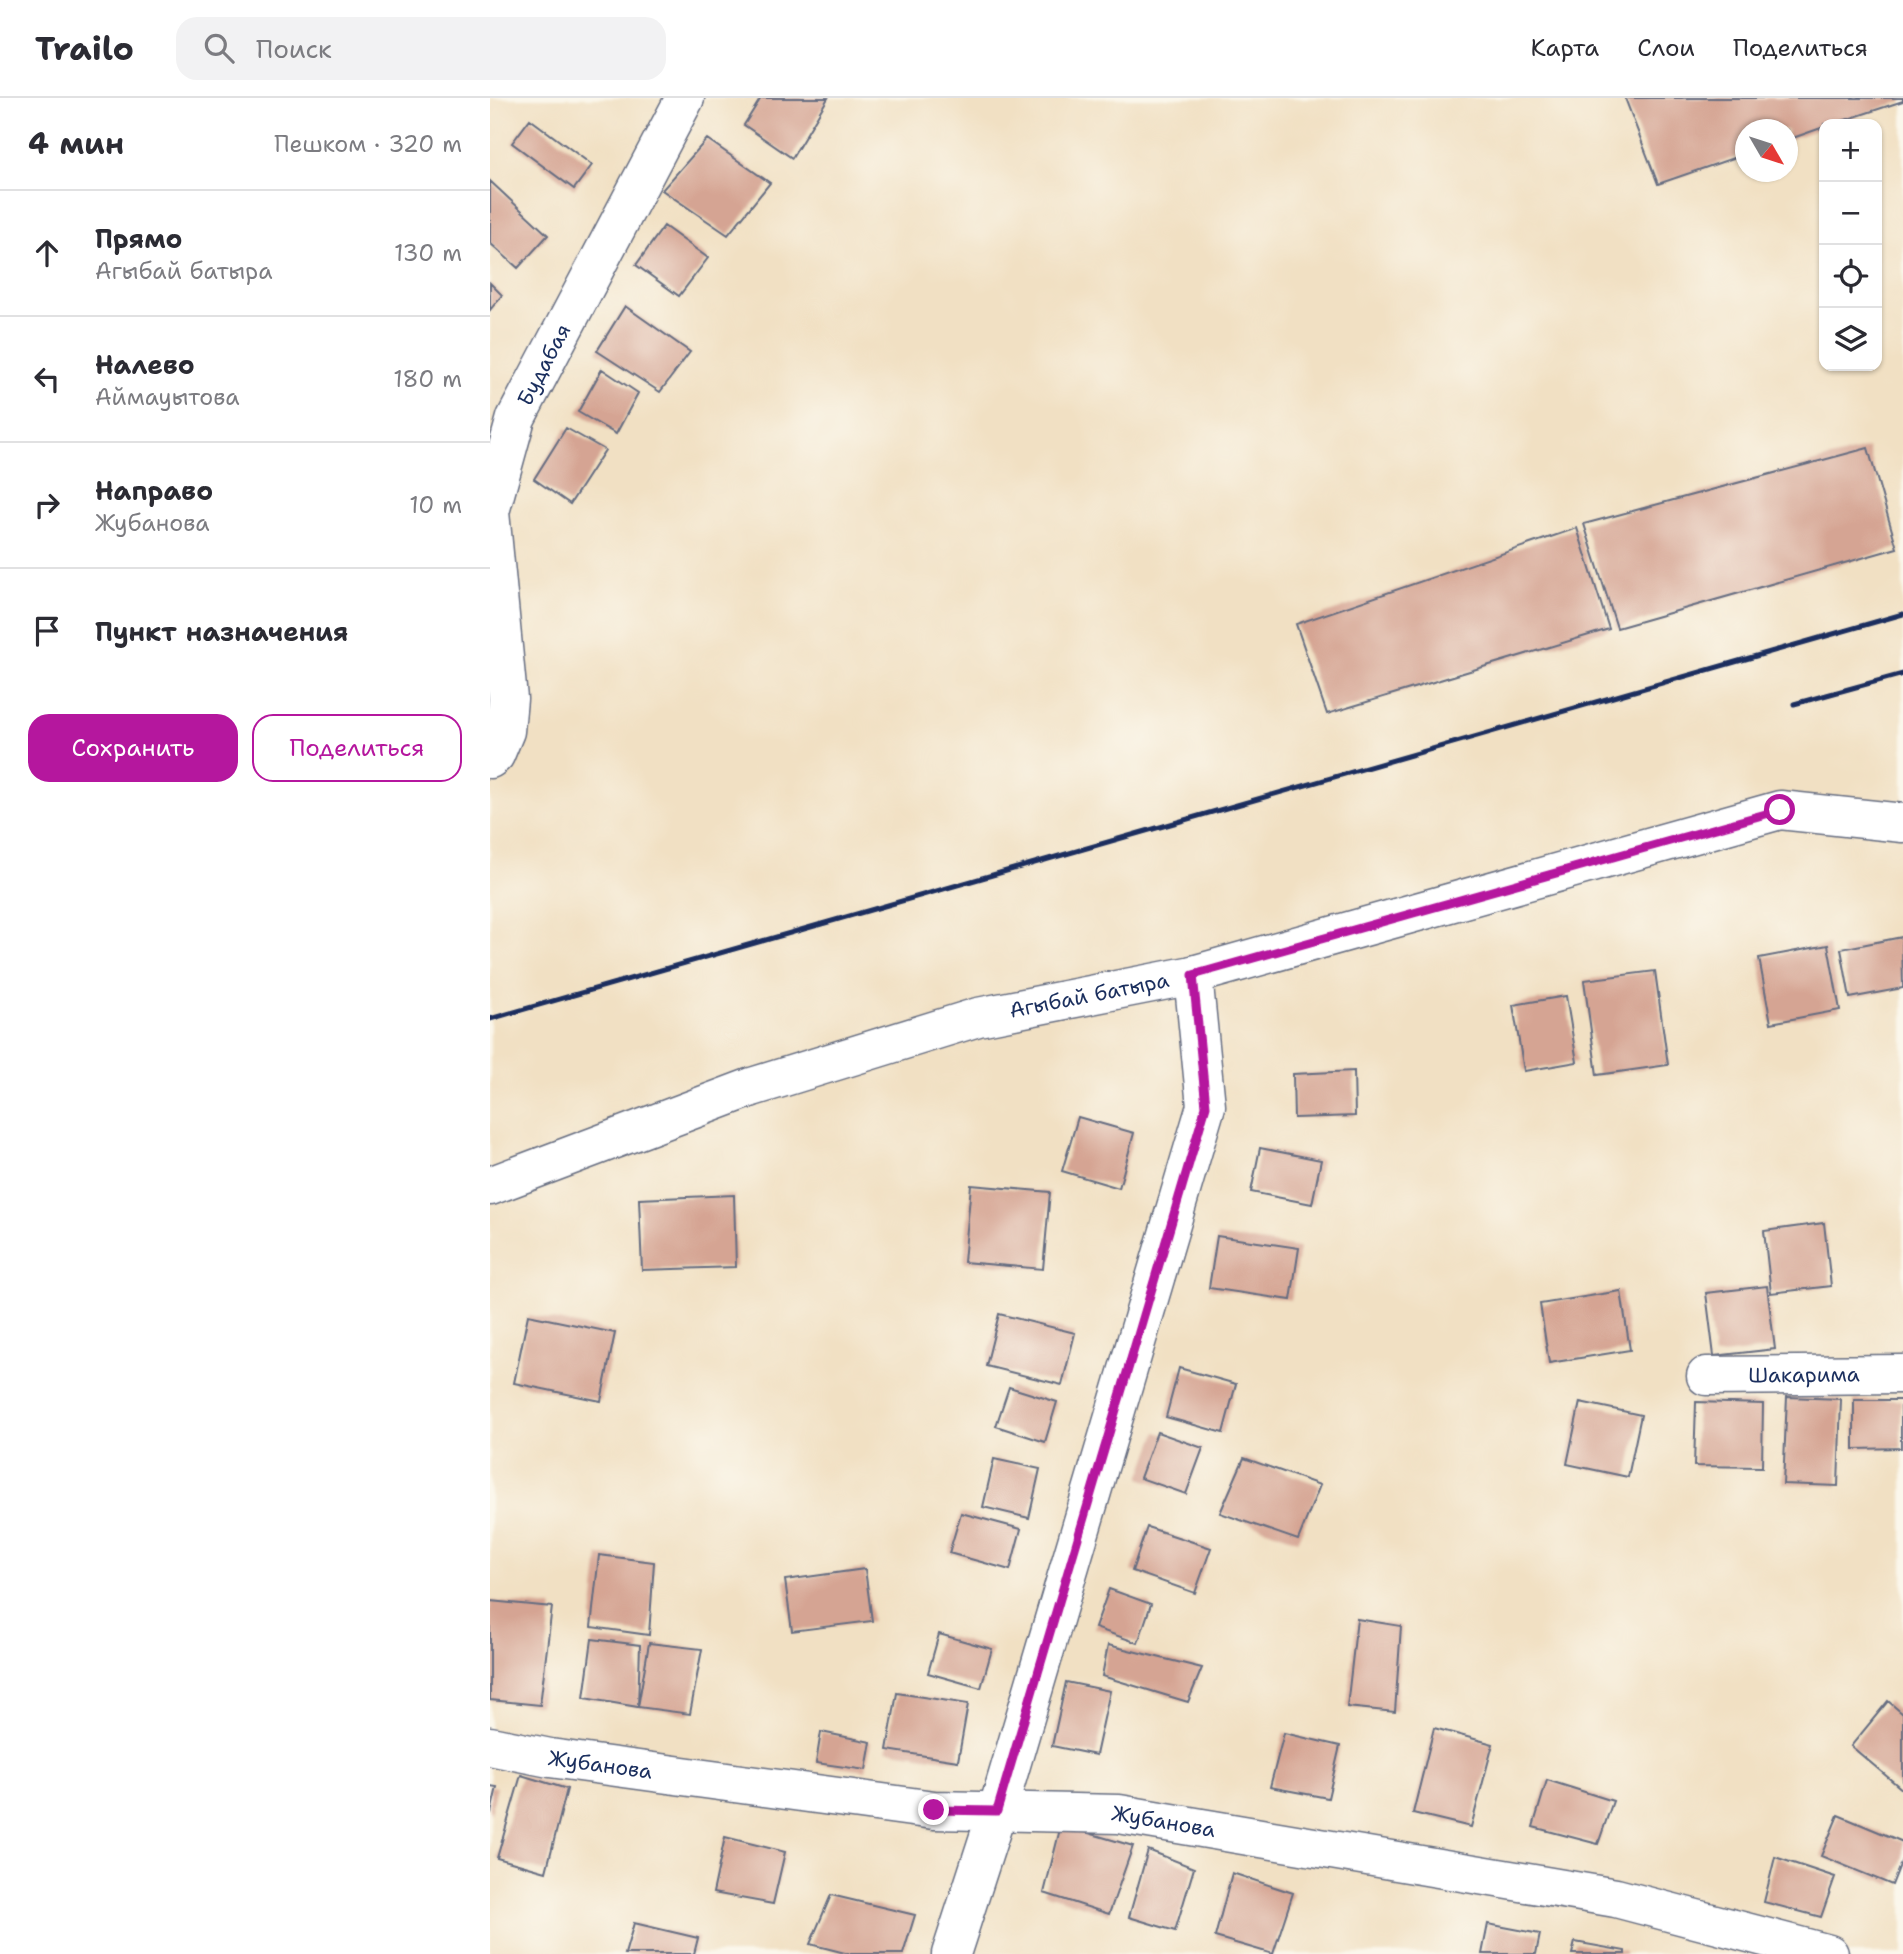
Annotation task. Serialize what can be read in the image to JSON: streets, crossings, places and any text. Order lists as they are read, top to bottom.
{
  "streets": {
    "street": [
      "Будабая",
      "Агыбай батыра",
      "Шакарима",
      "Жубанова"
    ]
  },
  "north": "bottom right",
  "page": {
    "header": "Trailo",
    "search": "Поиск",
    "nav": ["Карта", "Слои", "Поделиться"],
    "heading": ["4 мин", "Пешком · 320 m"],
    "map_buttons": ["+", "−"],
    "list": [
      ["Прямо", "Агыбай батыра", "130 m"],
      ["Налево", "Аймауытова", "180 m"],
      ["Направо", "Жубанова", "10 m"],
      "Пункт назначения"
    ],
    "buttons": ["Сохранить", "Поделиться"]
  }
}
